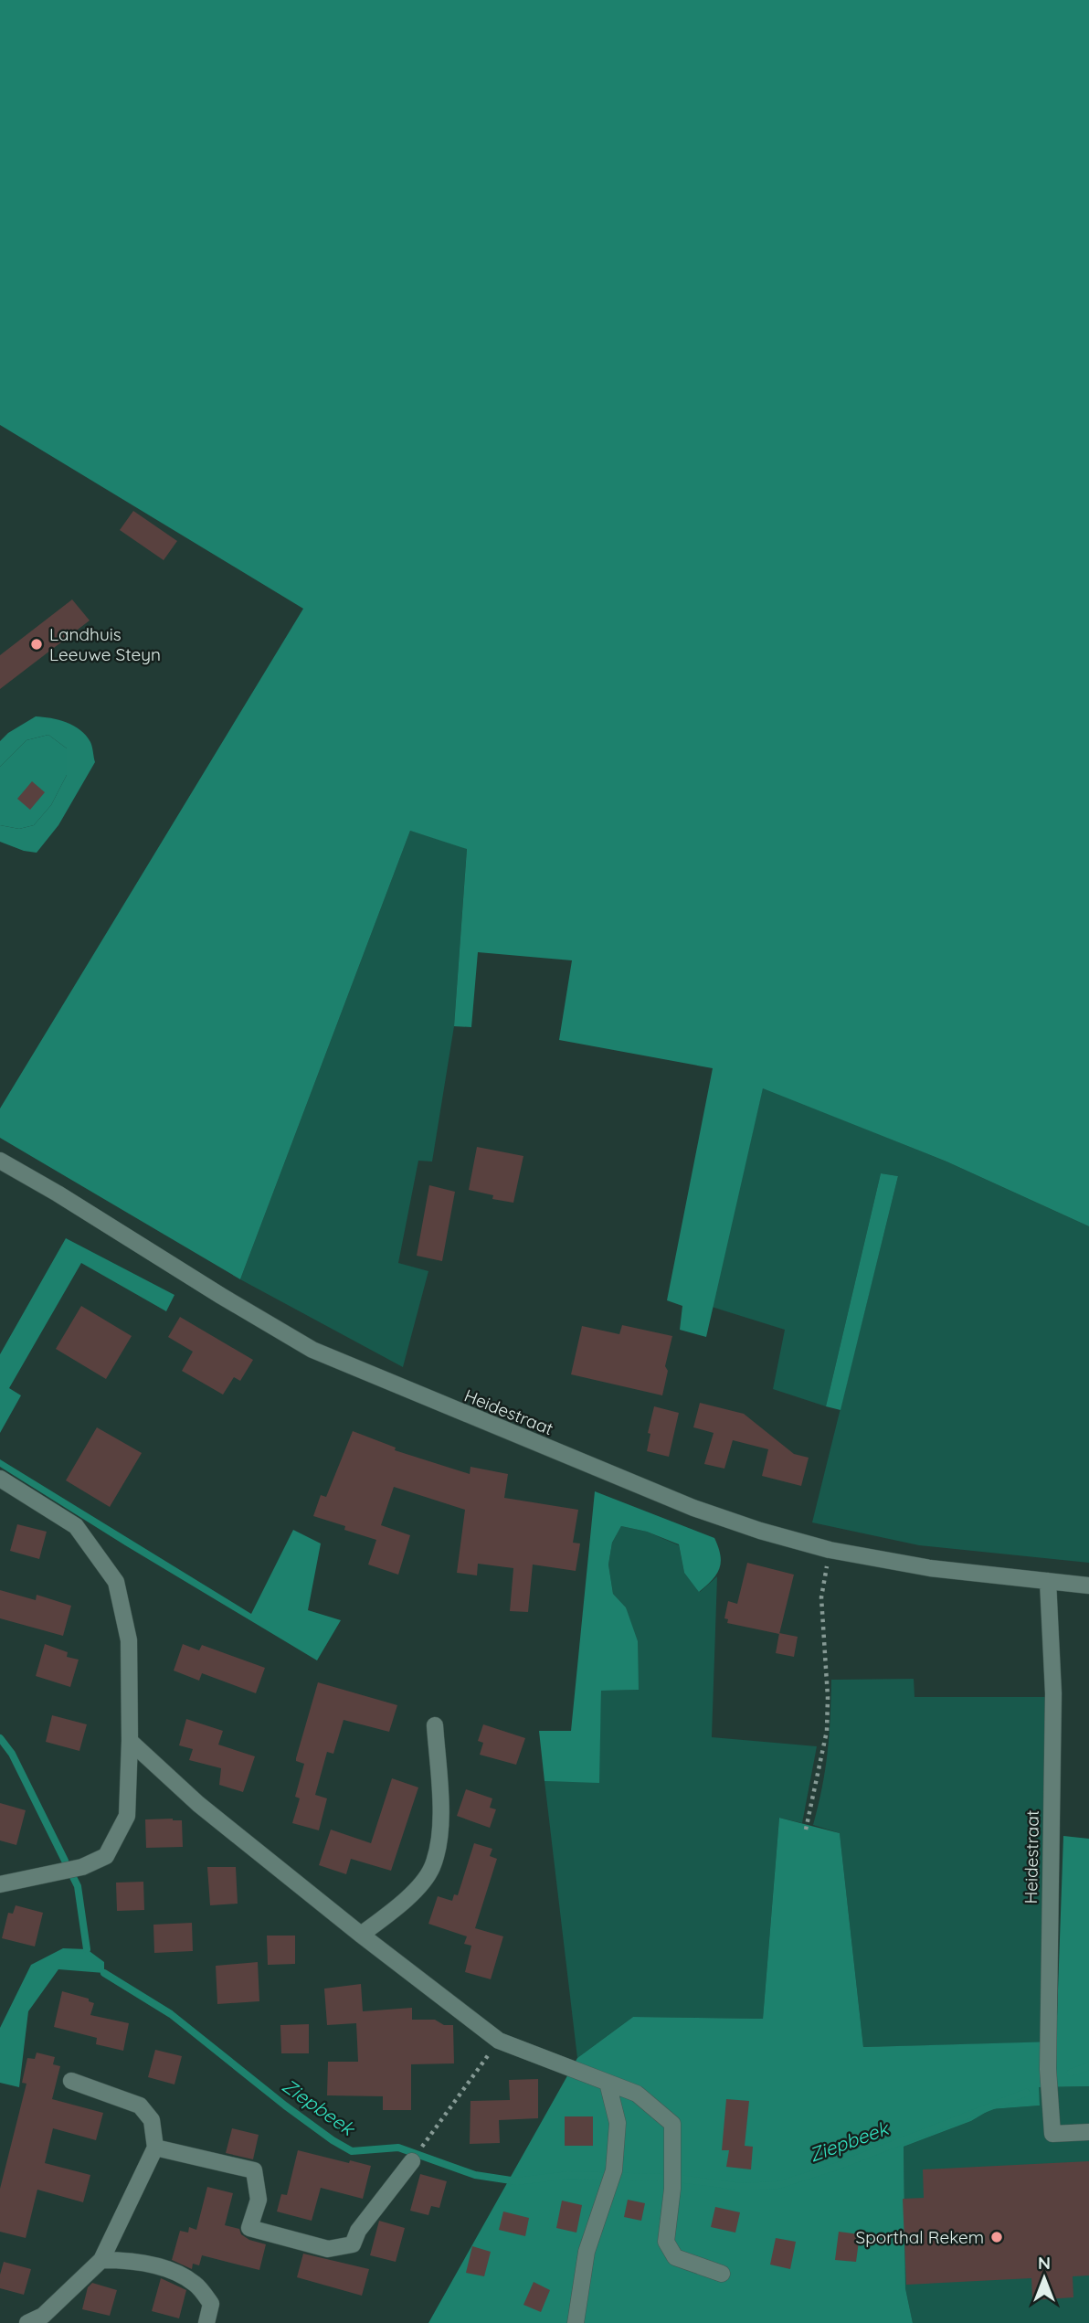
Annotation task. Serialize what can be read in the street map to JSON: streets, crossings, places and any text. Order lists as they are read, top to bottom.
{
  "streets": {
    "street": ["Heidestraat"]
  },
  "water": ["Ziepbeek"],
  "places": ["Landhuis Leeuwe Steyn", "Sporthal Rekem"],
  "north": "top"
}
